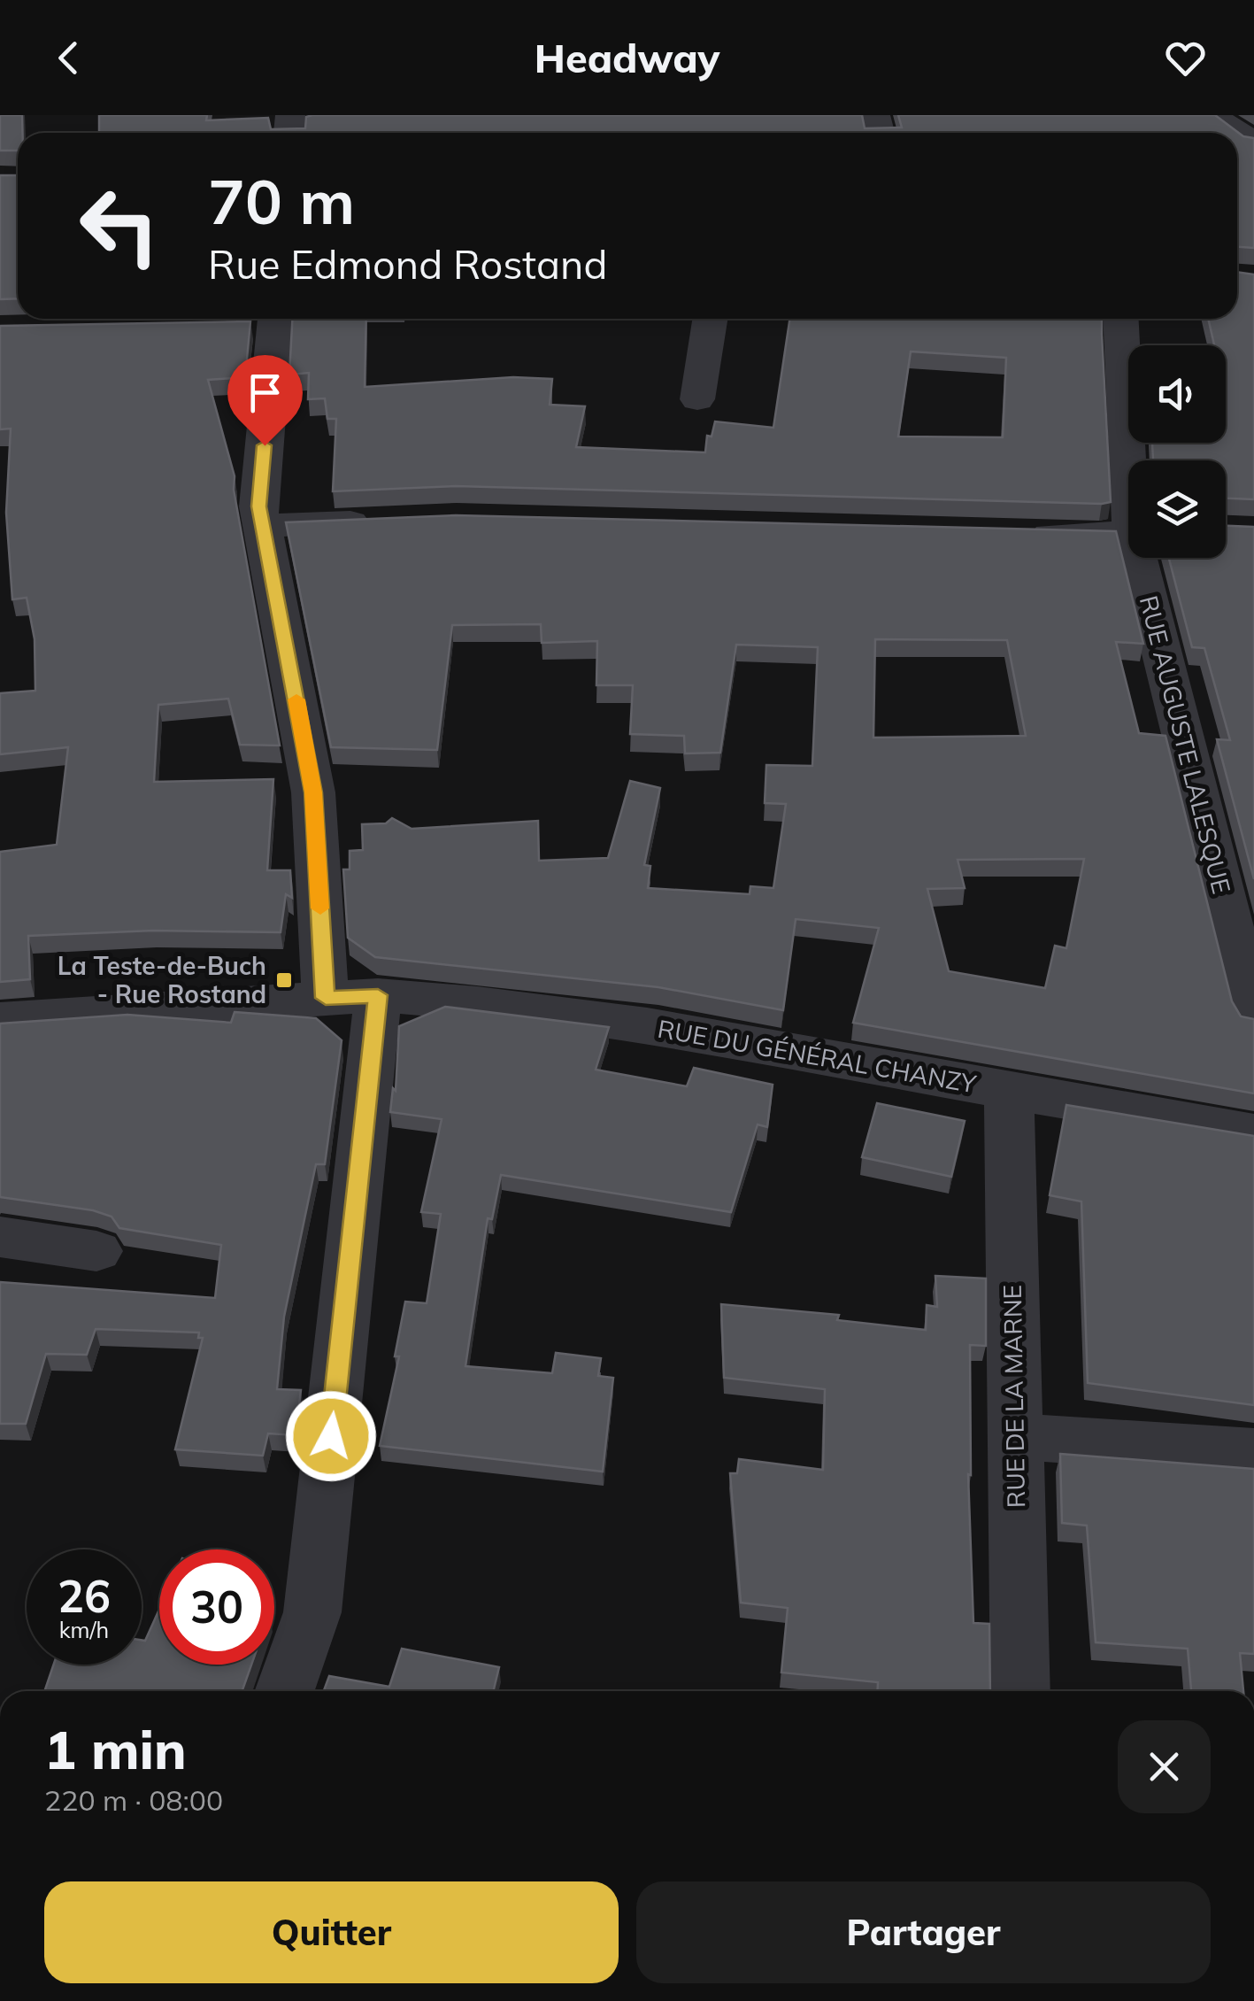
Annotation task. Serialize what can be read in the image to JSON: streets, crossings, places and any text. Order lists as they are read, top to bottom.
{
  "streets": {
    "street": ["RUE AUGUSTE LALESQUE", "RUE DU GÉNÉRAL CHANZY", "RUE DE LA MARNE"]
  },
  "crossings": [
    ["RUE DU GÉNÉRAL CHANZY", "RUE DE LA MARNE"]
  ],
  "places": {
    "transit": ["La Teste-de-Buch - Rue Rostand"]
  },
  "page": {
    "header": "Headway",
    "turn": ["70 m", "Rue Edmond Rostand"],
    "speed": "26 km/h",
    "limit": "30",
    "heading": ["1 min", "220 m · 08:00"],
    "buttons": ["Quitter", "Partager"]
  }
}
